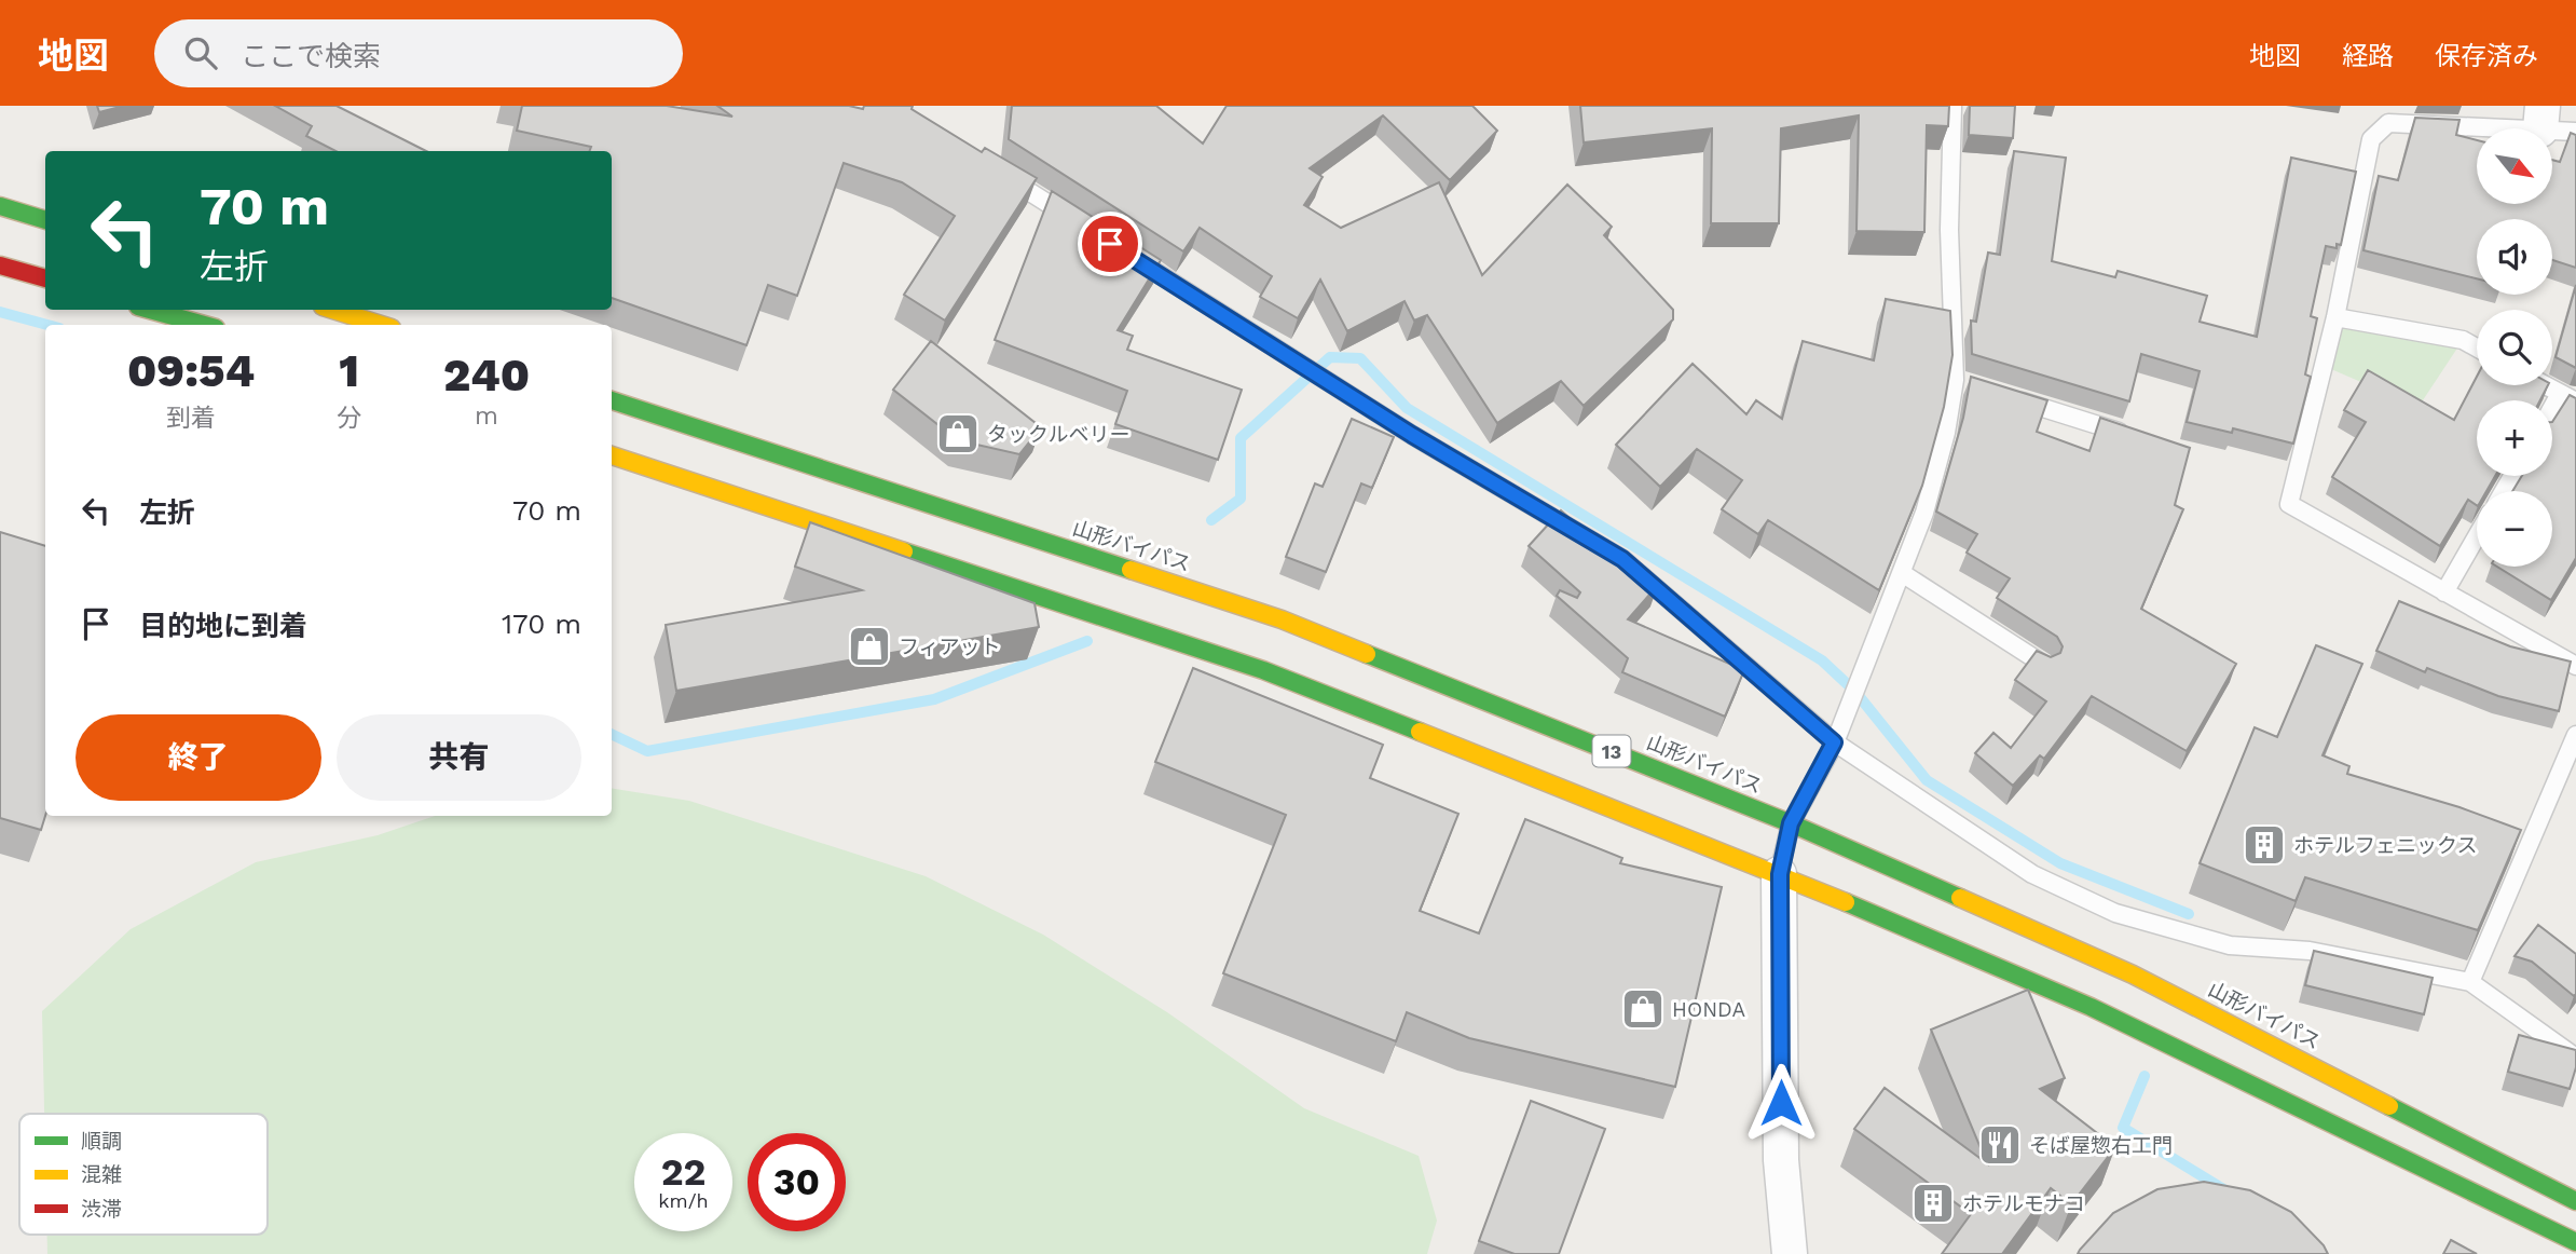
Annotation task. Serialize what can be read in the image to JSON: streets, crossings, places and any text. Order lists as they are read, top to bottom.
{
  "streets": {
    "highway": ["山形バイパス", "13"]
  },
  "places": {
    "shop": ["タックルベリー", "フィアット", "HONDA"],
    "building": ["ホテルフェニックス", "ホテルモナコ"],
    "restaurant": ["そば屋惣右工門"]
  },
  "legend": ["順調", "混雑", "渋滞"],
  "north": "bottom right",
  "page": {
    "header": "地図",
    "search": "ここで検索",
    "nav": ["地図", "経路", "保存済み"],
    "map_buttons": ["+", "−"],
    "turn": ["70 m", "左折"],
    "eta": [
      "09:54",
      "到着",
      "1",
      "分",
      "240",
      "m"
    ],
    "list": [
      {
        "name": "左折",
        "value": "70 m"
      },
      {
        "name": "目的地に到着",
        "value": "170 m"
      }
    ],
    "buttons": ["終了", "共有"],
    "speed": "22 km/h",
    "limit": "30"
  }
}
